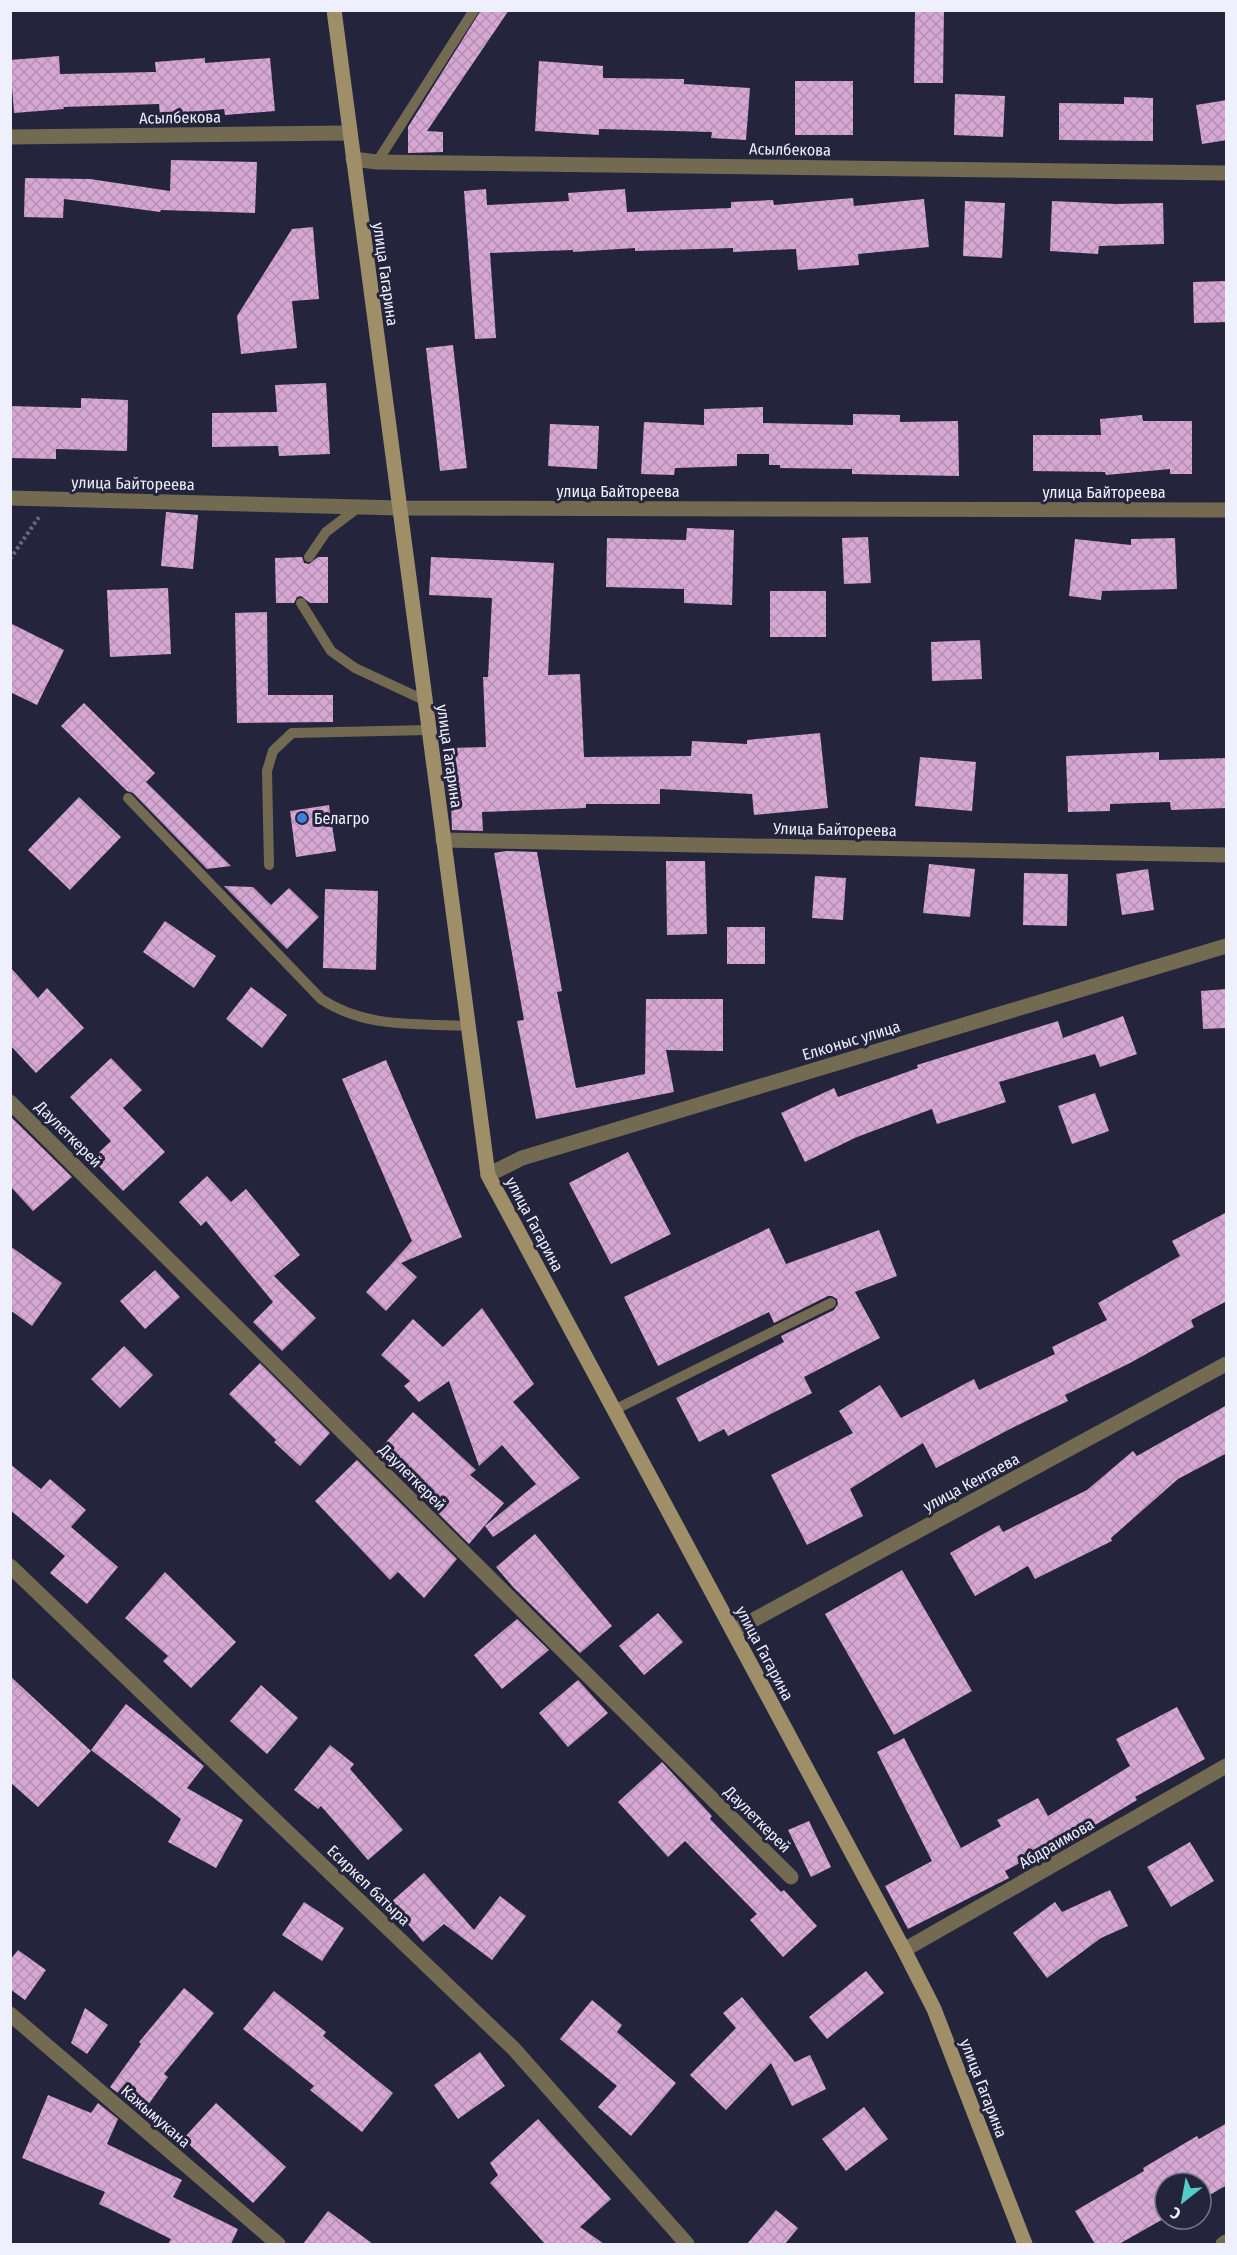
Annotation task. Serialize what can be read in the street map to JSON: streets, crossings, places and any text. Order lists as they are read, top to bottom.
{
  "streets": {
    "main road": ["улица Гагарина"],
    "street": [
      "Асылбекова",
      "улица Байтореева",
      "Улица Байтореева",
      "Елконыс улица",
      "Даулеткерей",
      "улица Кентаева",
      "Абдраимова",
      "Есиркеп батыра",
      "Кажымукана"
    ]
  },
  "crossings": [
    ["Асылбекова", "улица Гагарина"],
    ["улица Гагарина", "улица Байтореева"],
    ["улица Гагарина", "Улица Байтореева"],
    ["улица Гагарина", "Елконыс улица"],
    ["улица Гагарина", "улица Кентаева"],
    ["улица Гагарина", "Абдраимова"]
  ],
  "places": ["Белагро"],
  "north": "bottom left"
}
